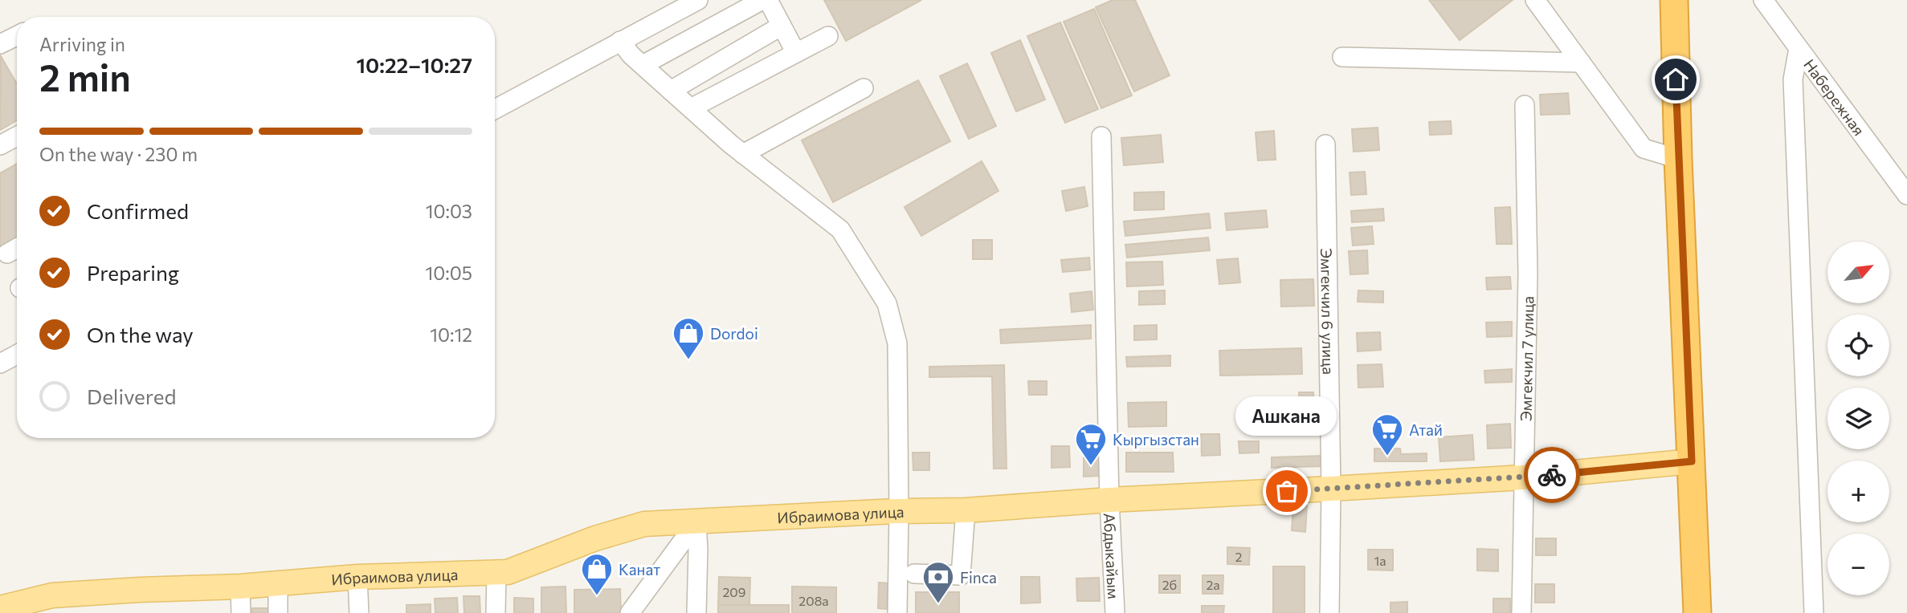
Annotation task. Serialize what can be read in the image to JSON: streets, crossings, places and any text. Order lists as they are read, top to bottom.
{
  "streets": {
    "main road": ["Ибраимова улица"],
    "street": [
      "Набережная",
      "Эмгекчил 6 улица",
      "Эмгекчил 7 улица",
      "Абдыкайым"
    ]
  },
  "crossings": [
    ["Эмгекчил 6 улица", "Ибраимова улица"],
    ["Эмгекчил 7 улица", "Ибраимова улица"],
    ["Ибраимова улица", "Абдыкайым"]
  ],
  "places": {
    "shop": ["Dordoi", "Канат"],
    "supermarket": ["Атай", "Кыргызстан"],
    "other": ["Ашкана"],
    "bank": ["Finca"]
  },
  "house_numbers": [
    "2",
    "1а",
    "2б",
    "2а",
    "209",
    "208а"
  ],
  "north": "top right",
  "page": {
    "heading": ["2 min", "Arriving in", "10:22–10:27"],
    "bar": "On the way · 230 m",
    "list": [
      ["Confirmed", "10:03"],
      ["Preparing", "10:05"],
      ["On the way", "10:12"],
      "Delivered"
    ],
    "map_buttons": ["+", "−"],
    "bubble": "Ашкана"
  }
}
